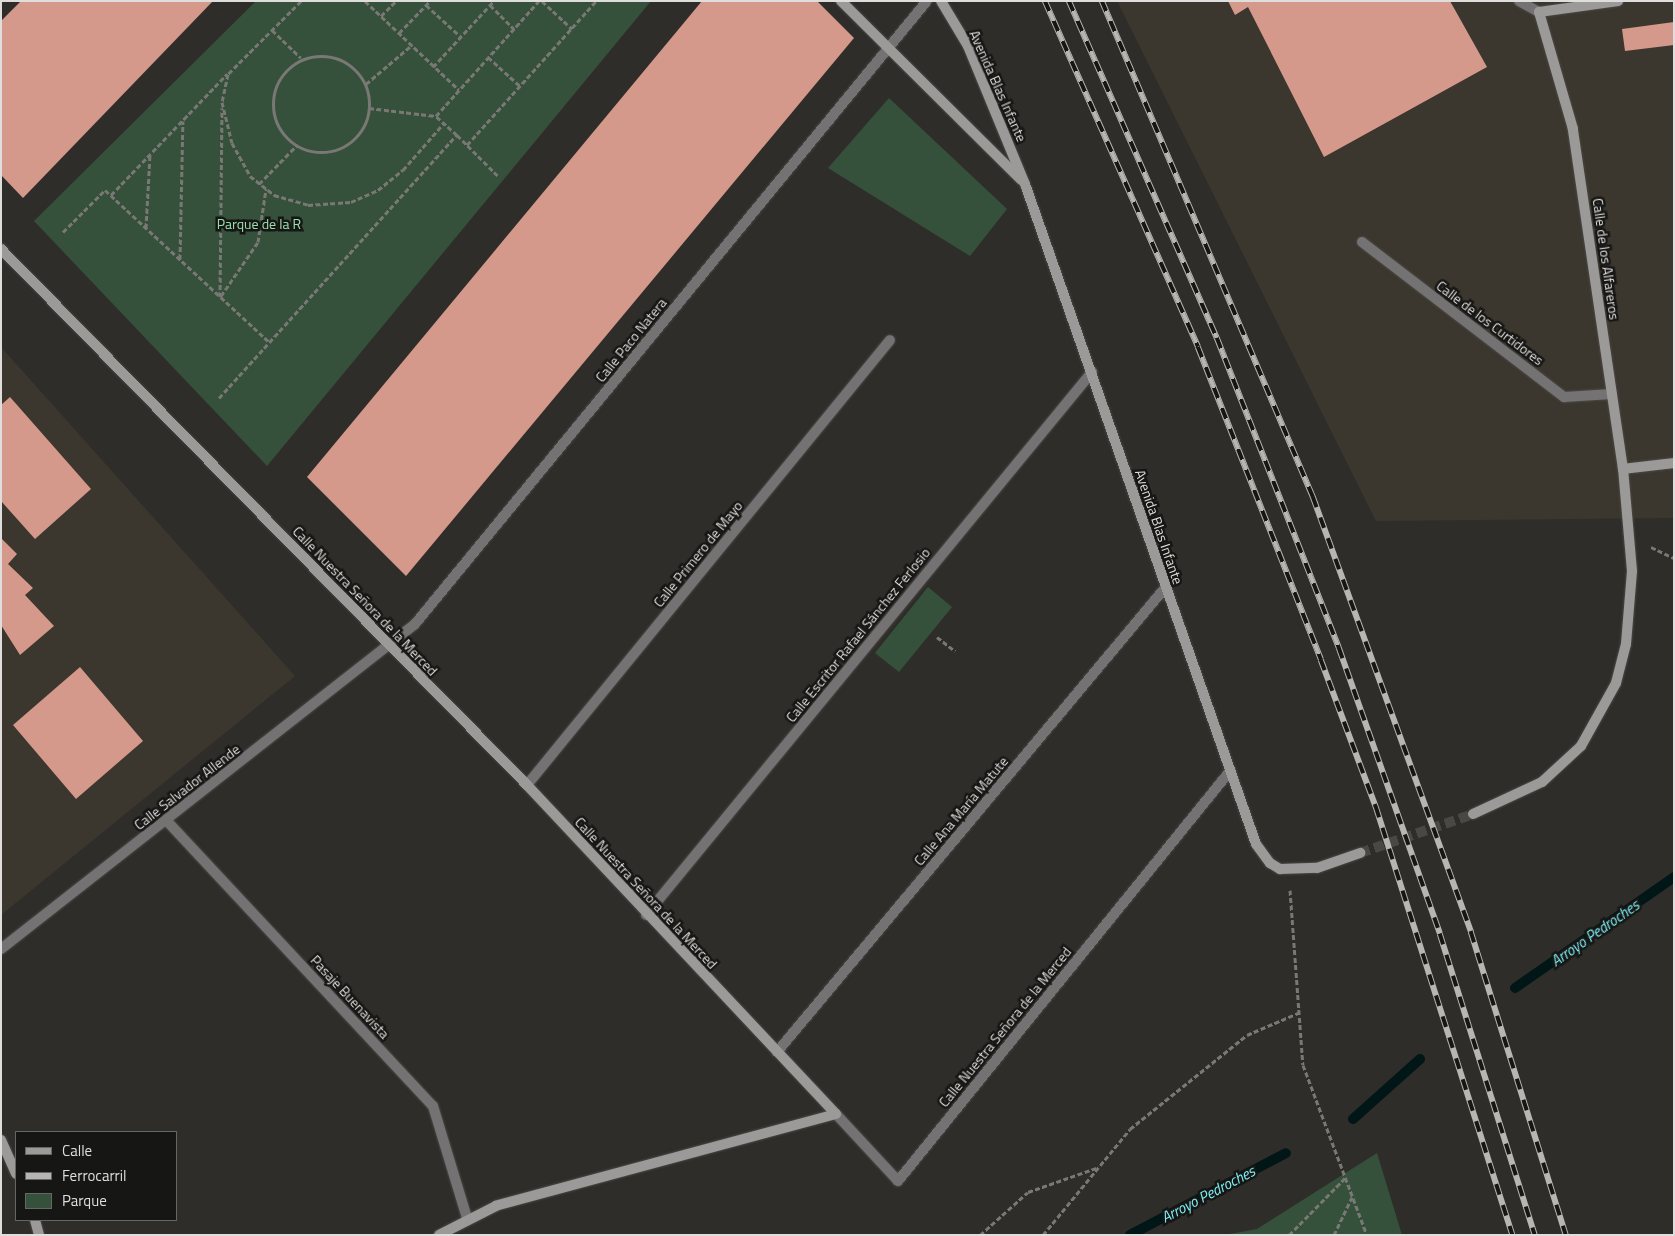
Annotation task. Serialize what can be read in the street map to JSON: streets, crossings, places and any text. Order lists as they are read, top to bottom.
{
  "streets": {
    "street": [
      "Avenida Blas Infante",
      "Calle de los Alfareros",
      "Calle de los Curtidores",
      "Calle Paco Natera",
      "Calle Primero de Mayo",
      "Calle Nuestra Señora de la Merced",
      "Calle Escritor Rafael Sánchez Ferlosio",
      "Calle Salvador Allende",
      "Calle Ana María Matute",
      "Pasaje Buenavista"
    ]
  },
  "crossings": [
    ["Avenida Blas Infante", "Calle Paco Natera"],
    ["Avenida Blas Infante", "Calle Nuestra Señora de la Merced"],
    ["Avenida Blas Infante", "Calle Escritor Rafael Sánchez Ferlosio"],
    ["Avenida Blas Infante", "Calle Ana María Matute"],
    ["Calle de los Alfareros", "Calle de los Curtidores"],
    ["Calle Paco Natera", "Calle Nuestra Señora de la Merced"],
    ["Calle Paco Natera", "Calle Salvador Allende"],
    ["Calle Primero de Mayo", "Calle Nuestra Señora de la Merced"],
    ["Calle Nuestra Señora de la Merced", "Calle Escritor Rafael Sánchez Ferlosio"],
    ["Calle Nuestra Señora de la Merced", "Calle Salvador Allende"],
    ["Calle Nuestra Señora de la Merced", "Calle Ana María Matute"],
    ["Calle Salvador Allende", "Pasaje Buenavista"]
  ],
  "water": ["Arroyo Pedroches"],
  "parks": ["Parque de la R"],
  "legend": ["Calle", "Ferrocarril", "Parque"]
}
